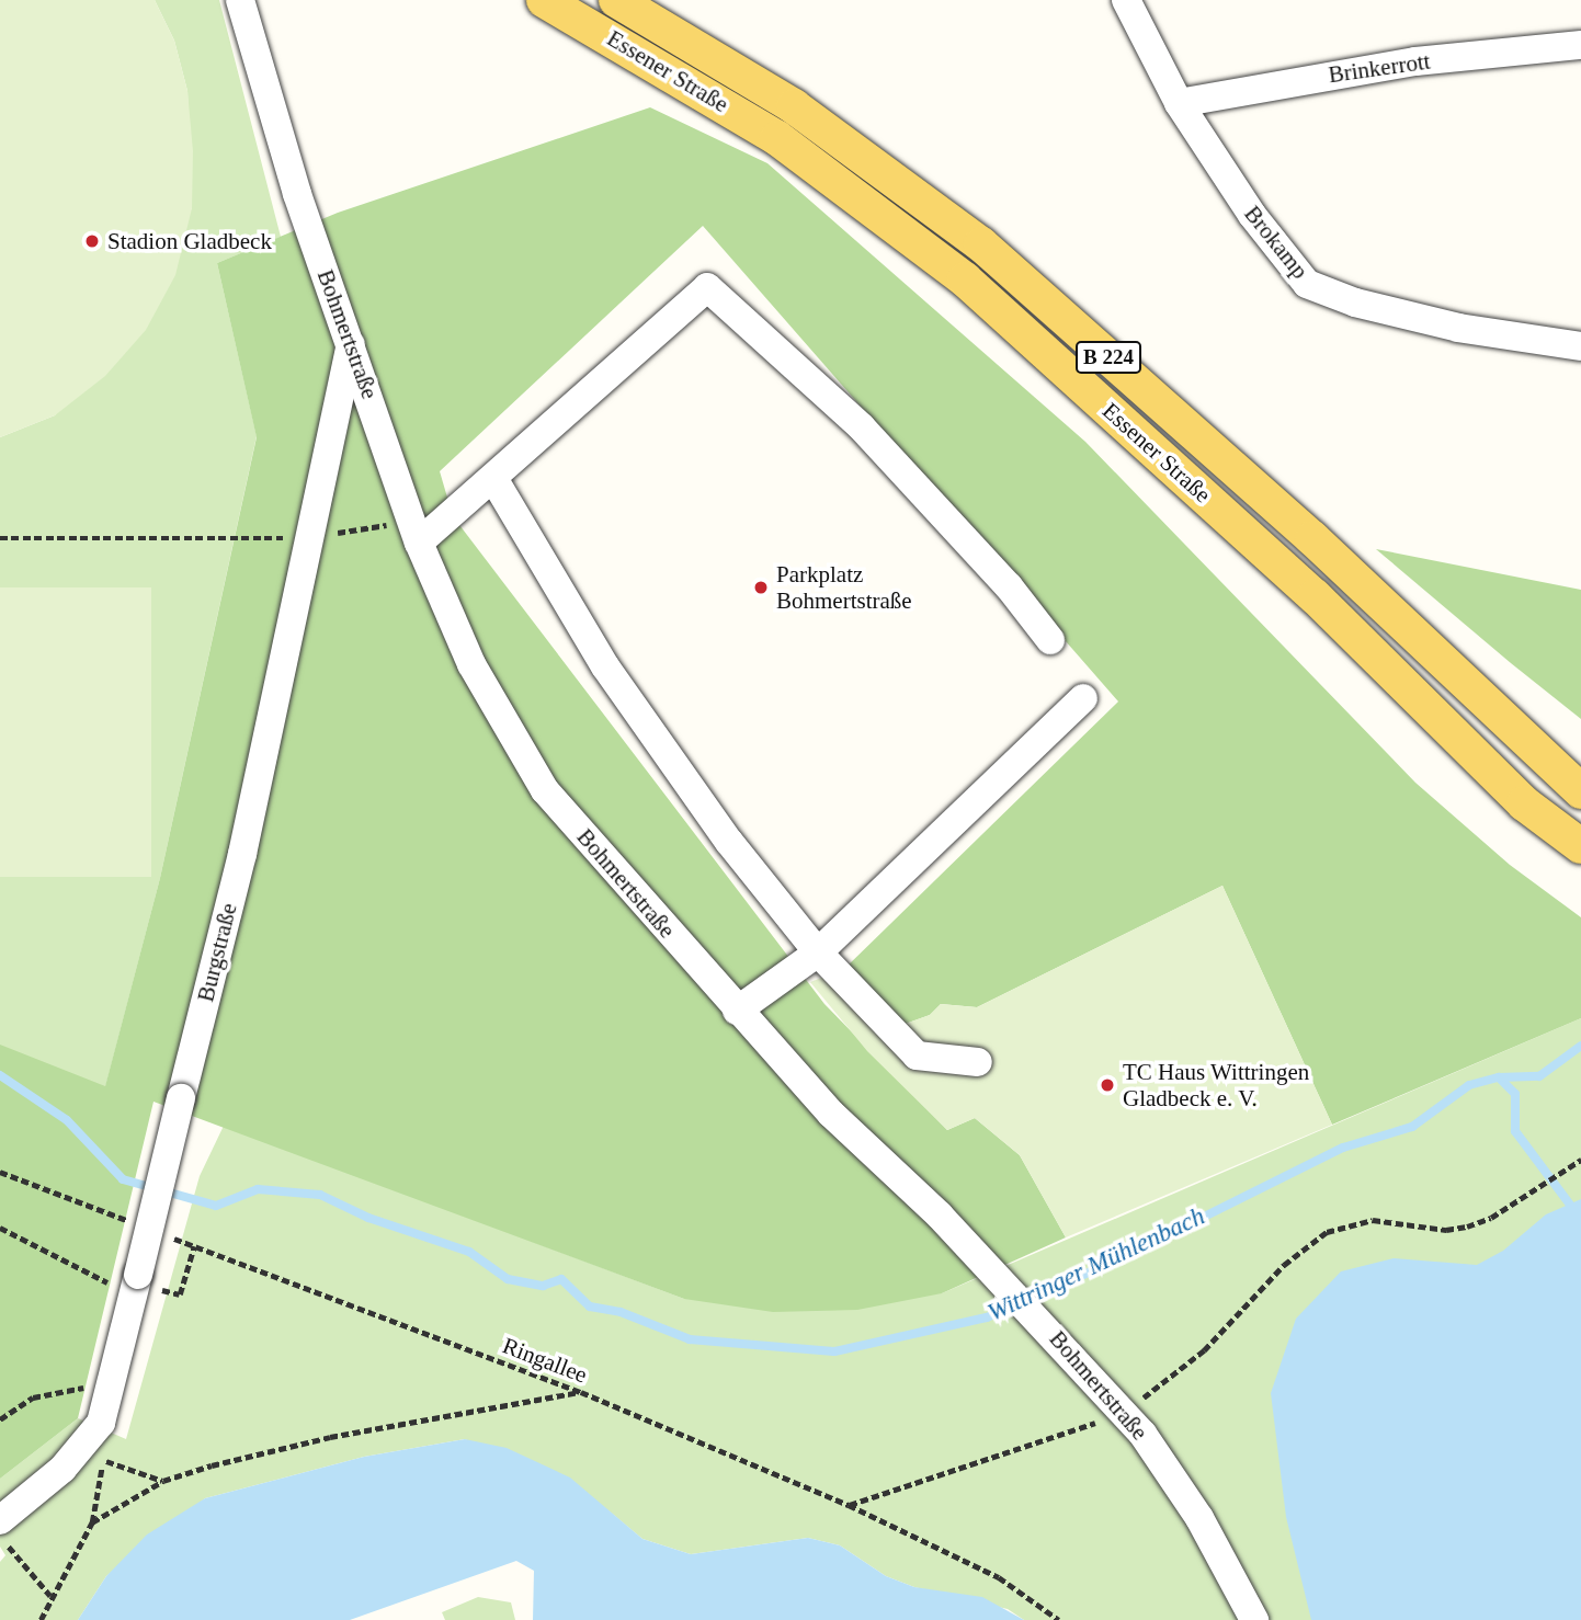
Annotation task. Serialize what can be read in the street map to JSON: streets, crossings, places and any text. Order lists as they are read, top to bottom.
{
  "streets": {
    "main road": ["Essener Straße", "B 224"],
    "street": [
      "Brinkerrott",
      "Brokamp",
      "Bohmertstraße",
      "Burgstraße"
    ],
    "path": ["Ringallee"]
  },
  "crossings": [
    ["Brinkerrott", "Brokamp"],
    ["Bohmertstraße", "Burgstraße"]
  ],
  "water": ["Wittringer Mühlenbach"],
  "places": ["Stadion Gladbeck", "Parkplatz Bohmertstraße", "TC Haus Wittringen Gladbeck e. V."]
}
